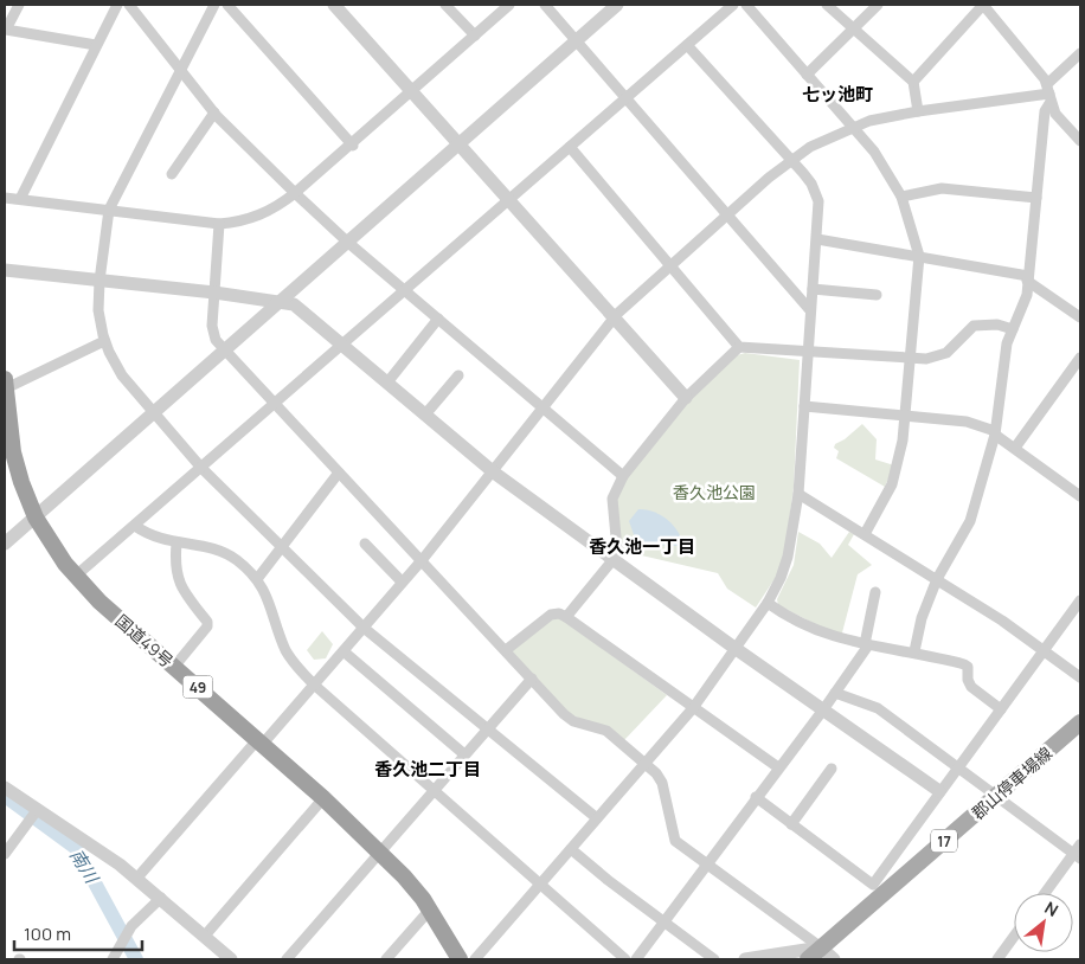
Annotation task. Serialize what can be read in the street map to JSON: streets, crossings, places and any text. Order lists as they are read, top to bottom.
{
  "streets": {
    "highway": ["国道49号", "49"],
    "main road": ["郡山停車場線", "17"]
  },
  "districts": ["七ッ池町", "香久池一丁目", "香久池二丁目"],
  "water": ["南川"],
  "parks": ["香久池公園"],
  "scale_bar": "100 m",
  "north": "top right"
}
